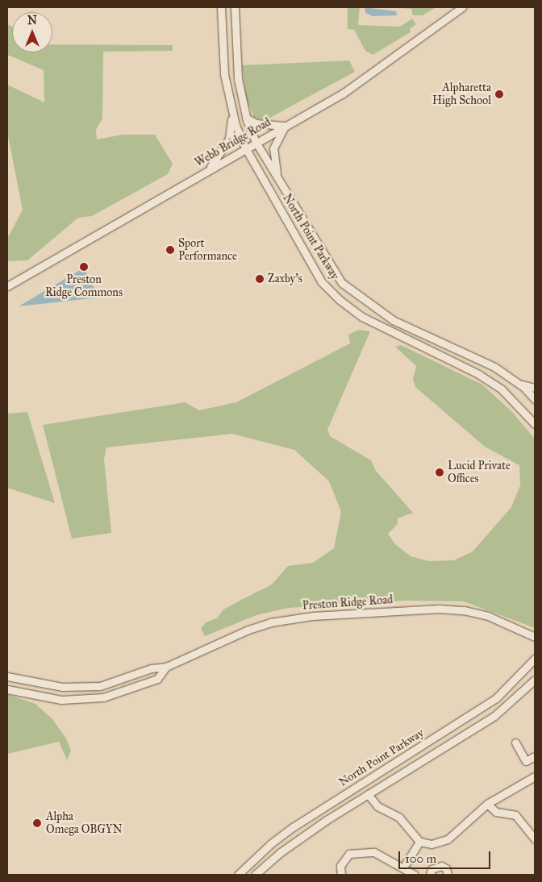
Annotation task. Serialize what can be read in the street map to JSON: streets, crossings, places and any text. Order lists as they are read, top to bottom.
{
  "streets": {
    "street": ["Webb Bridge Road", "North Point Parkway", "Preston Ridge Road"]
  },
  "crossings": [
    ["Webb Bridge Road", "North Point Parkway"]
  ],
  "places": [
    "Alpharetta High School",
    "Sport Performance",
    "Preston Ridge Commons",
    "Zaxby's",
    "Lucid Private Offices",
    "Alpha Omega OBGYN"
  ],
  "scale_bar": "100 m",
  "north": "top"
}
